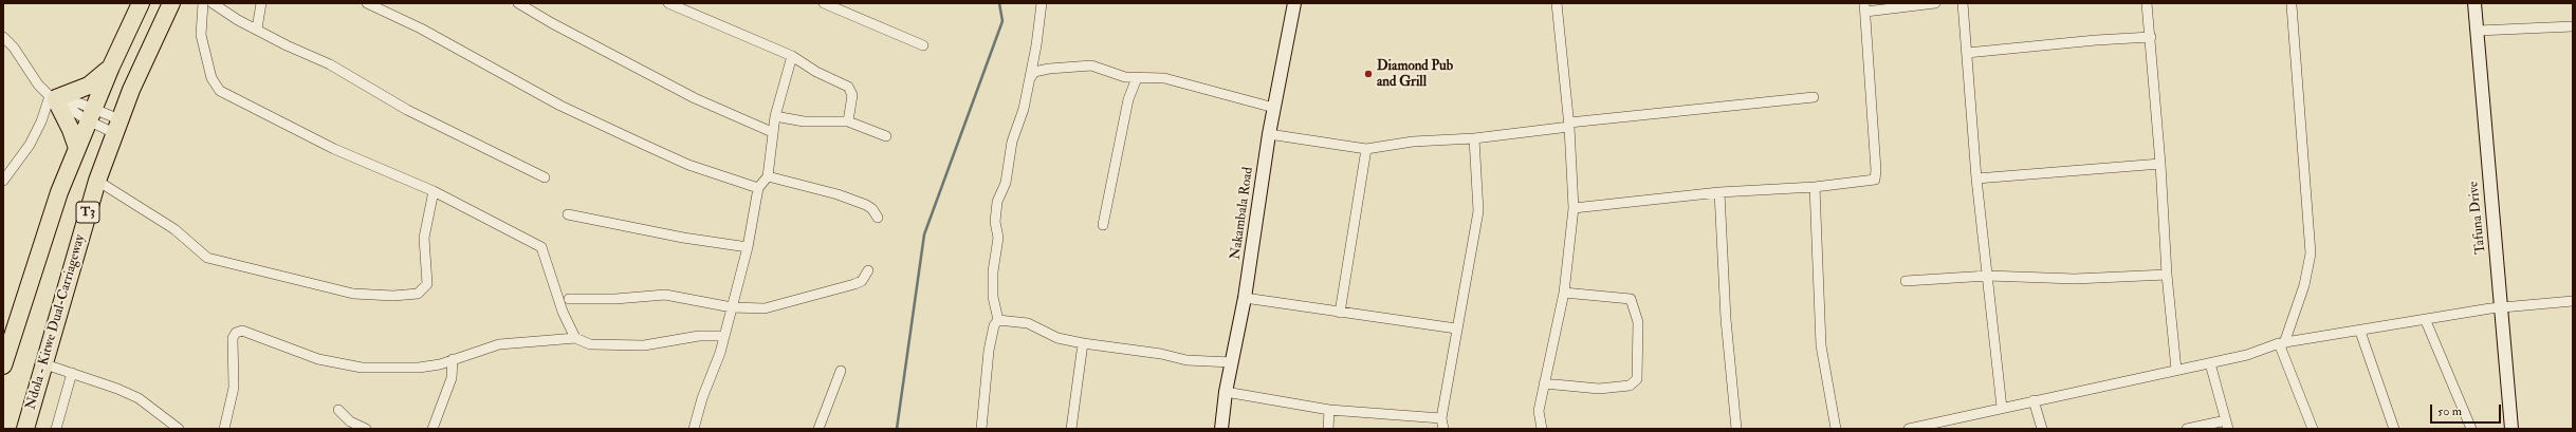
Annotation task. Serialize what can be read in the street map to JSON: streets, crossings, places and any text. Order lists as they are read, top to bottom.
{
  "streets": {
    "highway": ["T3", "Ndola - Kitwe Dual-Carriageway"],
    "main road": ["Nakambala Road", "Tafuna Drive"]
  },
  "places": ["Diamond Pub and Grill"],
  "scale_bar": "50 m"
}
